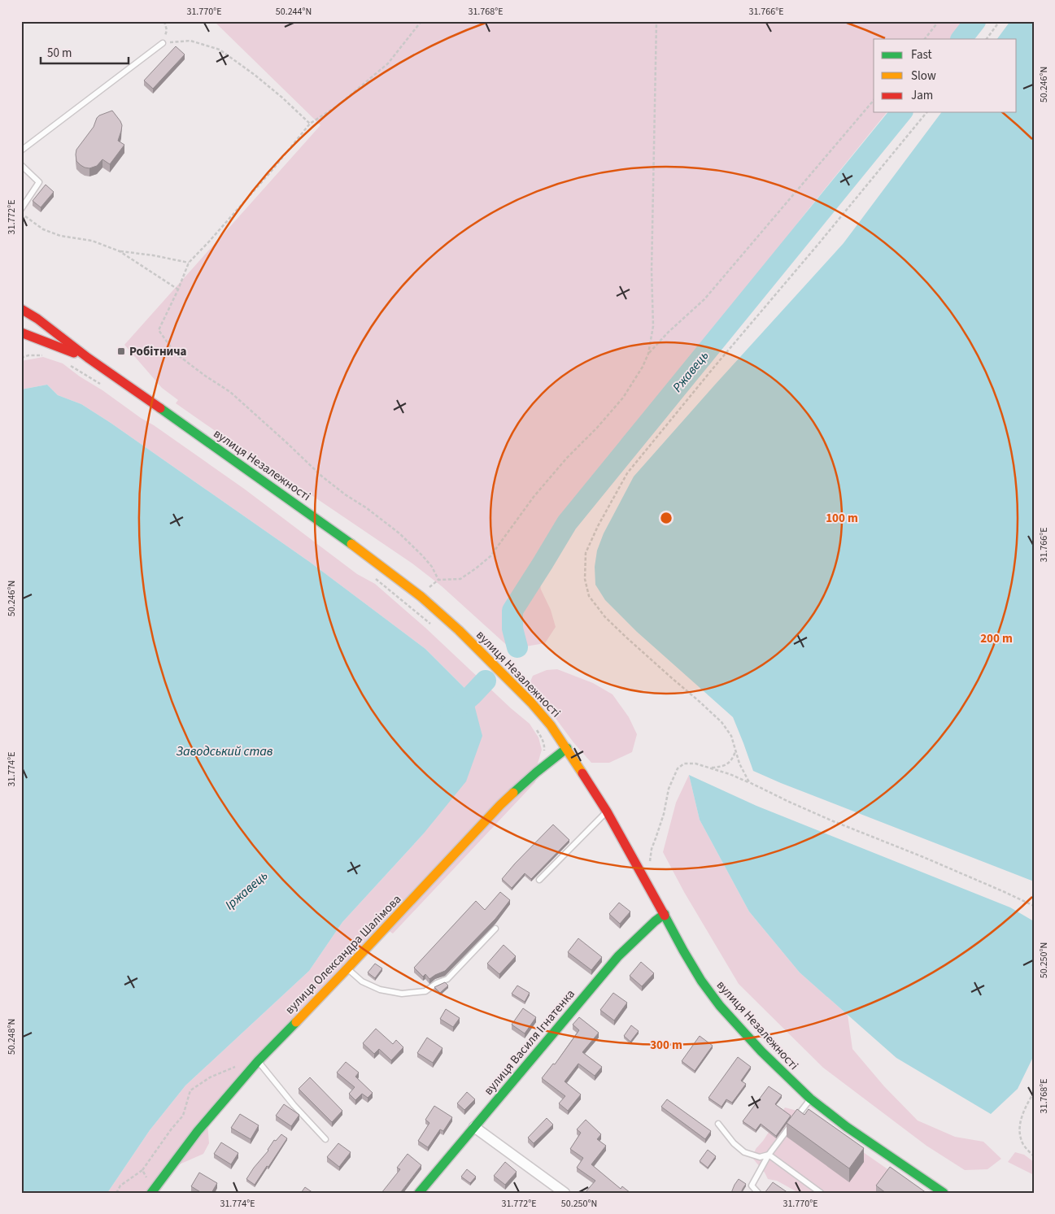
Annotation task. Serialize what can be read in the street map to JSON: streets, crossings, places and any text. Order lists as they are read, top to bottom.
{
  "streets": {
    "main road": ["вулиця Незалежності", "вулиця Олександра Шалімова", "вулиця Василя Ігнатенка"]
  },
  "crossings": [
    ["вулиця Незалежності", "вулиця Олександра Шалімова"],
    ["вулиця Незалежності", "вулиця Василя Ігнатенка"]
  ],
  "water": ["Ржавець", "Заводський став", "Іржавець"],
  "places": {
    "transit": ["Робітнича"]
  },
  "legend": ["Fast", "Slow", "Jam"],
  "scale_bar": "50 m",
  "coordinates": [
    "31.770°E",
    "50.244°N",
    "31.768°E",
    "31.766°E",
    "50.246°N",
    "31.772°E",
    "31.774°E",
    "50.250°N",
    "50.248°N"
  ],
  "rings": ["100 m", "200 m", "300 m"]
}
